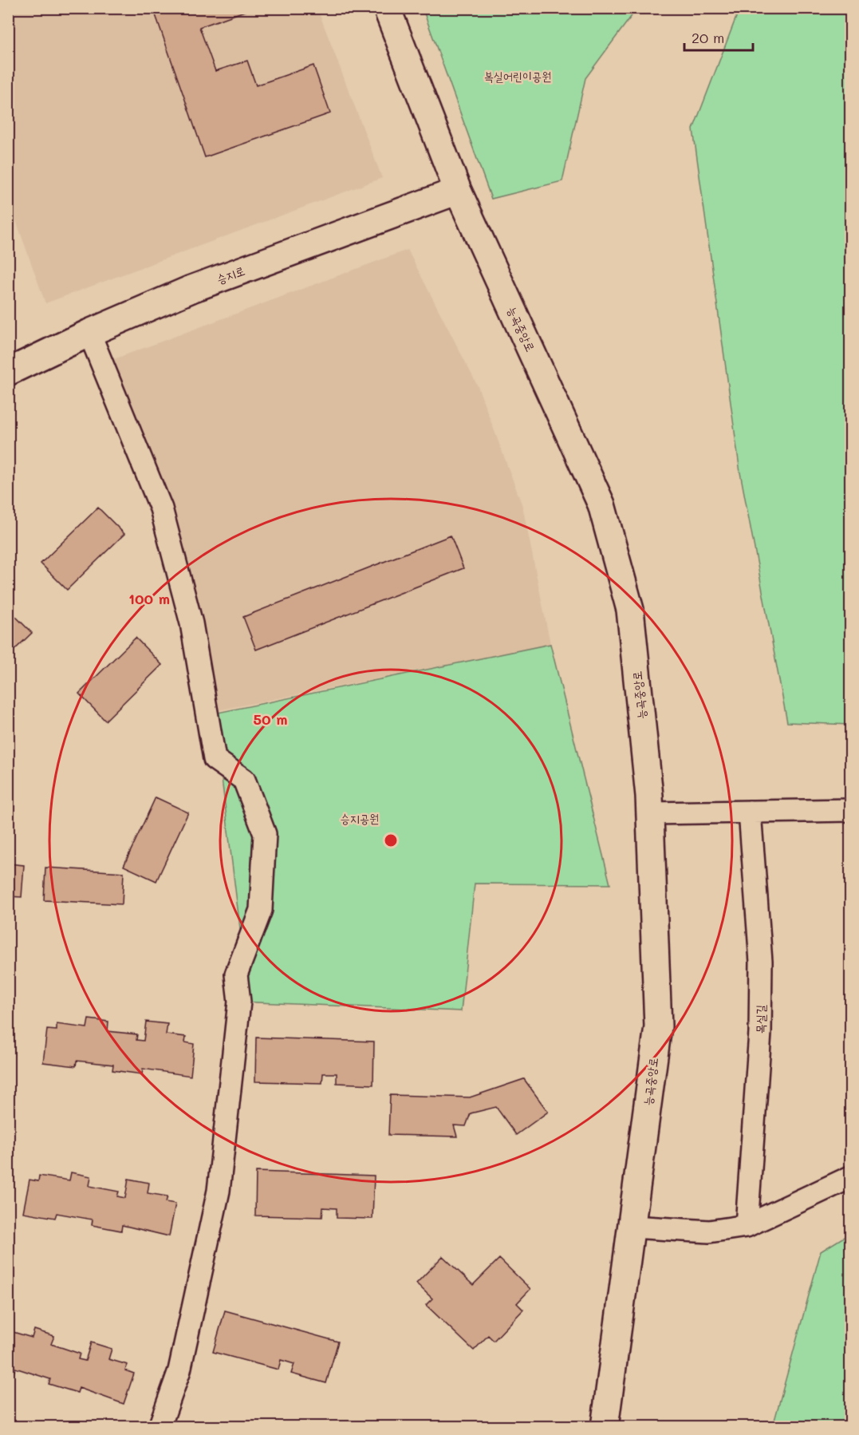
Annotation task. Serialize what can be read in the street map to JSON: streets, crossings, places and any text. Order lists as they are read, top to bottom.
{
  "streets": {
    "street": ["승지로", "능곡중앙로", "목실길"]
  },
  "crossings": [
    ["승지로", "능곡중앙로"]
  ],
  "parks": ["복실어린이공원", "승지공원"],
  "scale_bar": "20 m",
  "rings": ["100 m", "50 m"]
}
